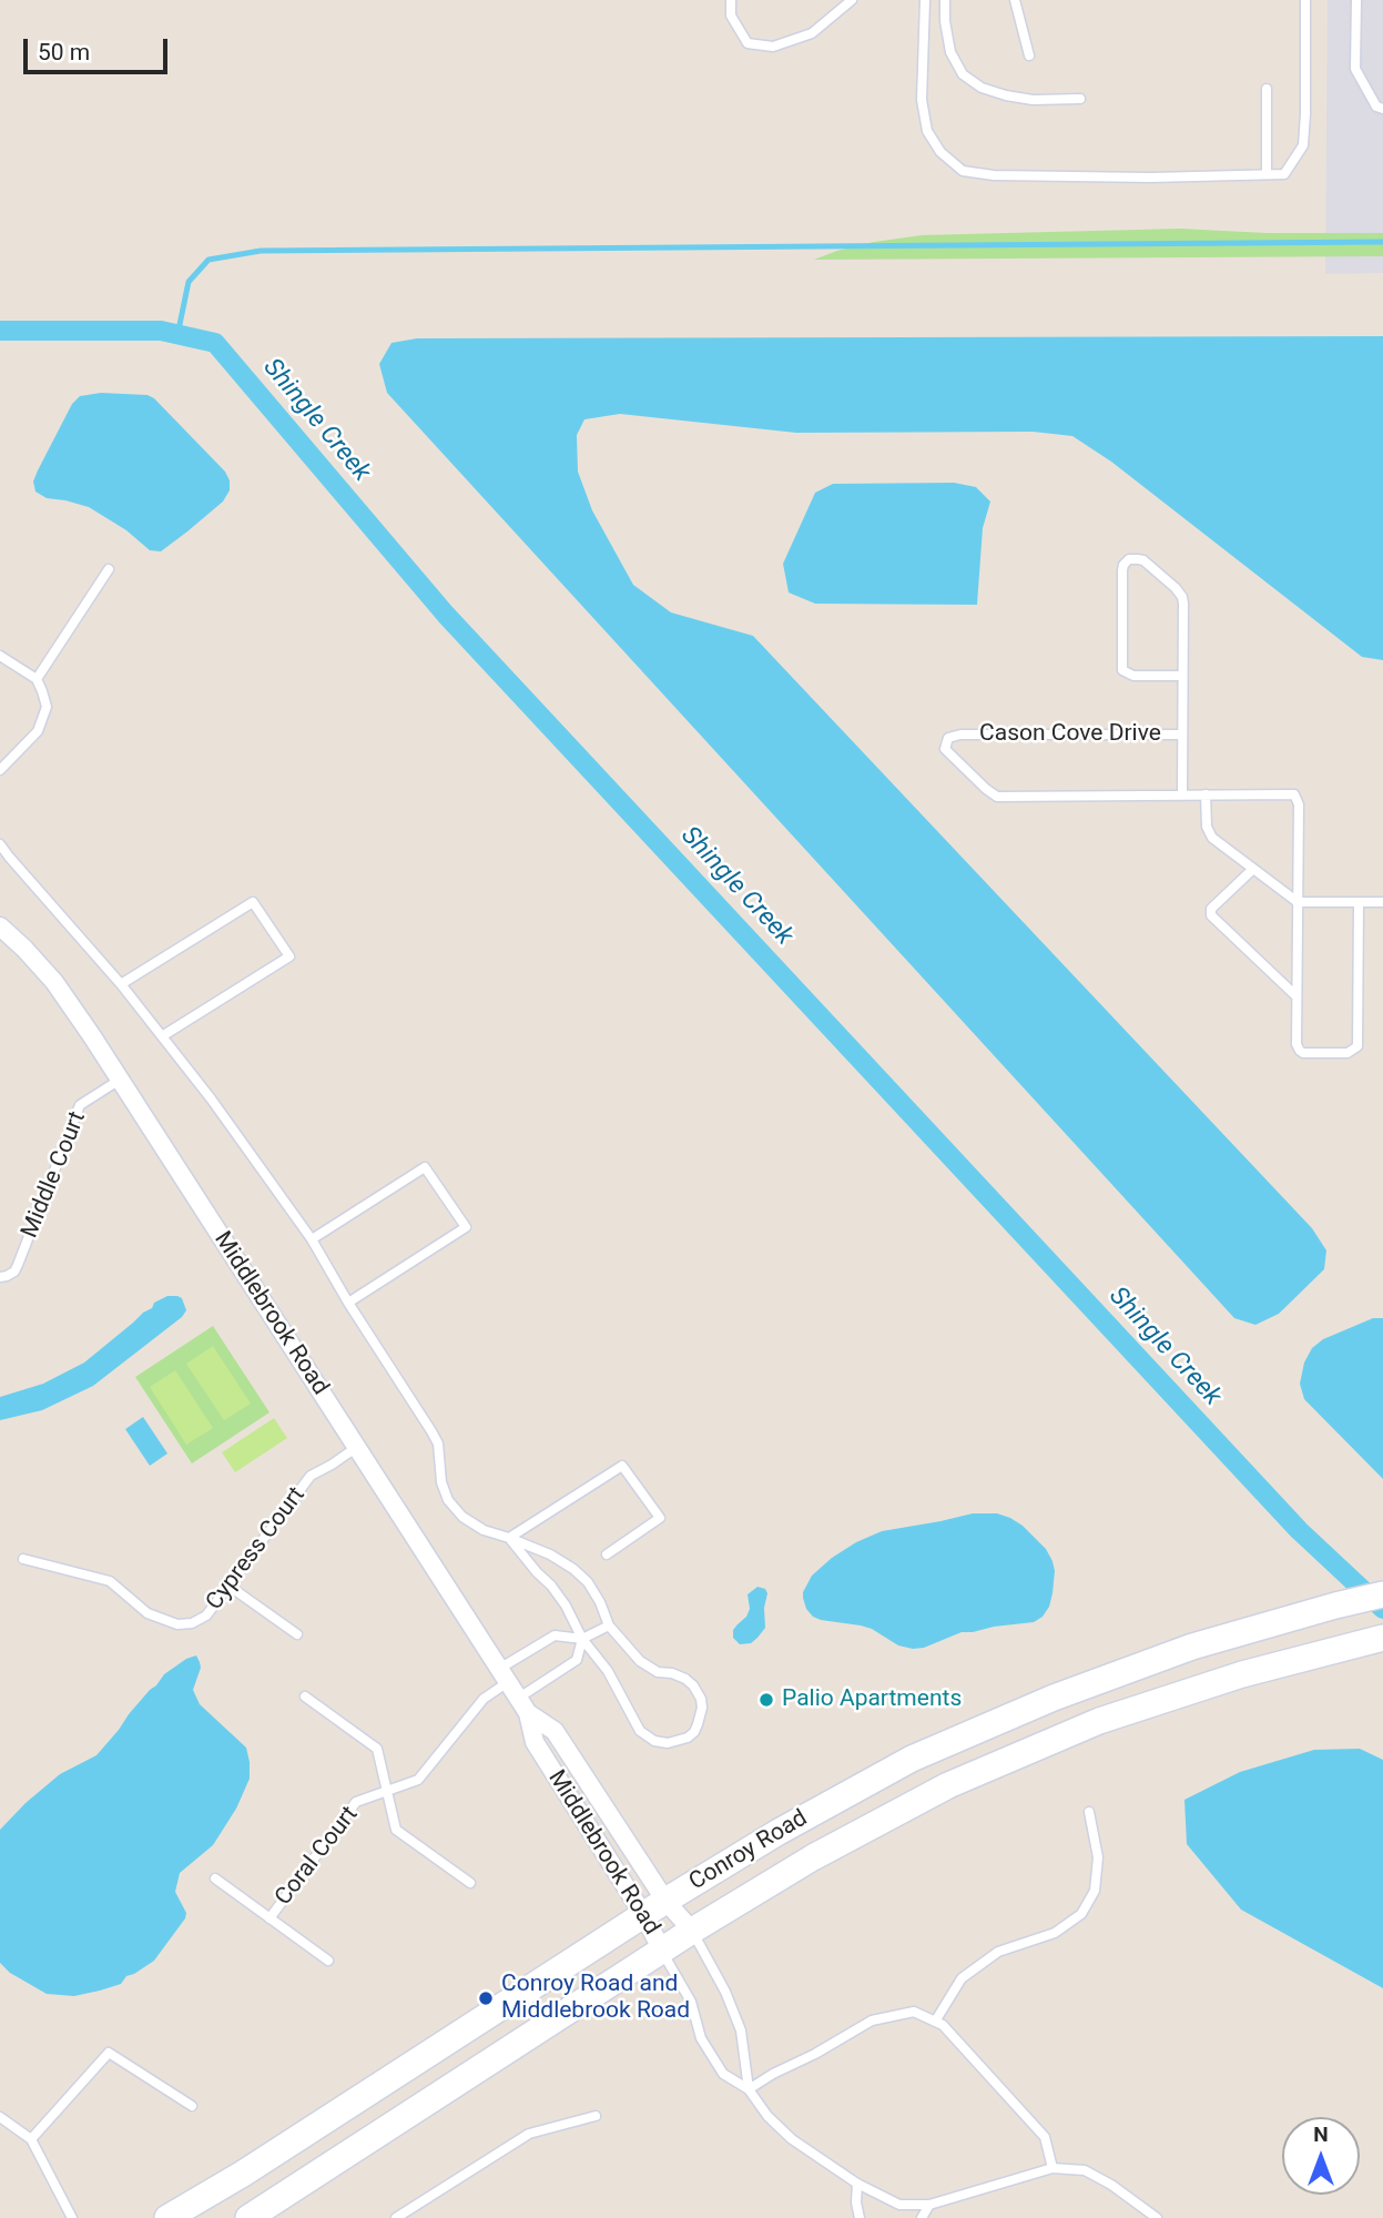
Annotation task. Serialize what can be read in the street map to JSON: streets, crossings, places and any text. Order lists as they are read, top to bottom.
{
  "streets": {
    "main road": ["Conroy Road"],
    "street": ["Middlebrook Road"],
    "lane": [
      "Cason Cove Drive",
      "Middle Court",
      "Cypress Court",
      "Coral Court"
    ]
  },
  "crossings": [
    ["Middle Court", "Middlebrook Road"],
    ["Middlebrook Road", "Cypress Court"],
    ["Middlebrook Road", "Conroy Road"],
    ["Middlebrook Road", "Coral Court"]
  ],
  "water": ["Shingle Creek"],
  "places": ["Palio Apartments", "Conroy Road and Middlebrook Road"],
  "scale_bar": "50 m",
  "north": "top"
}
